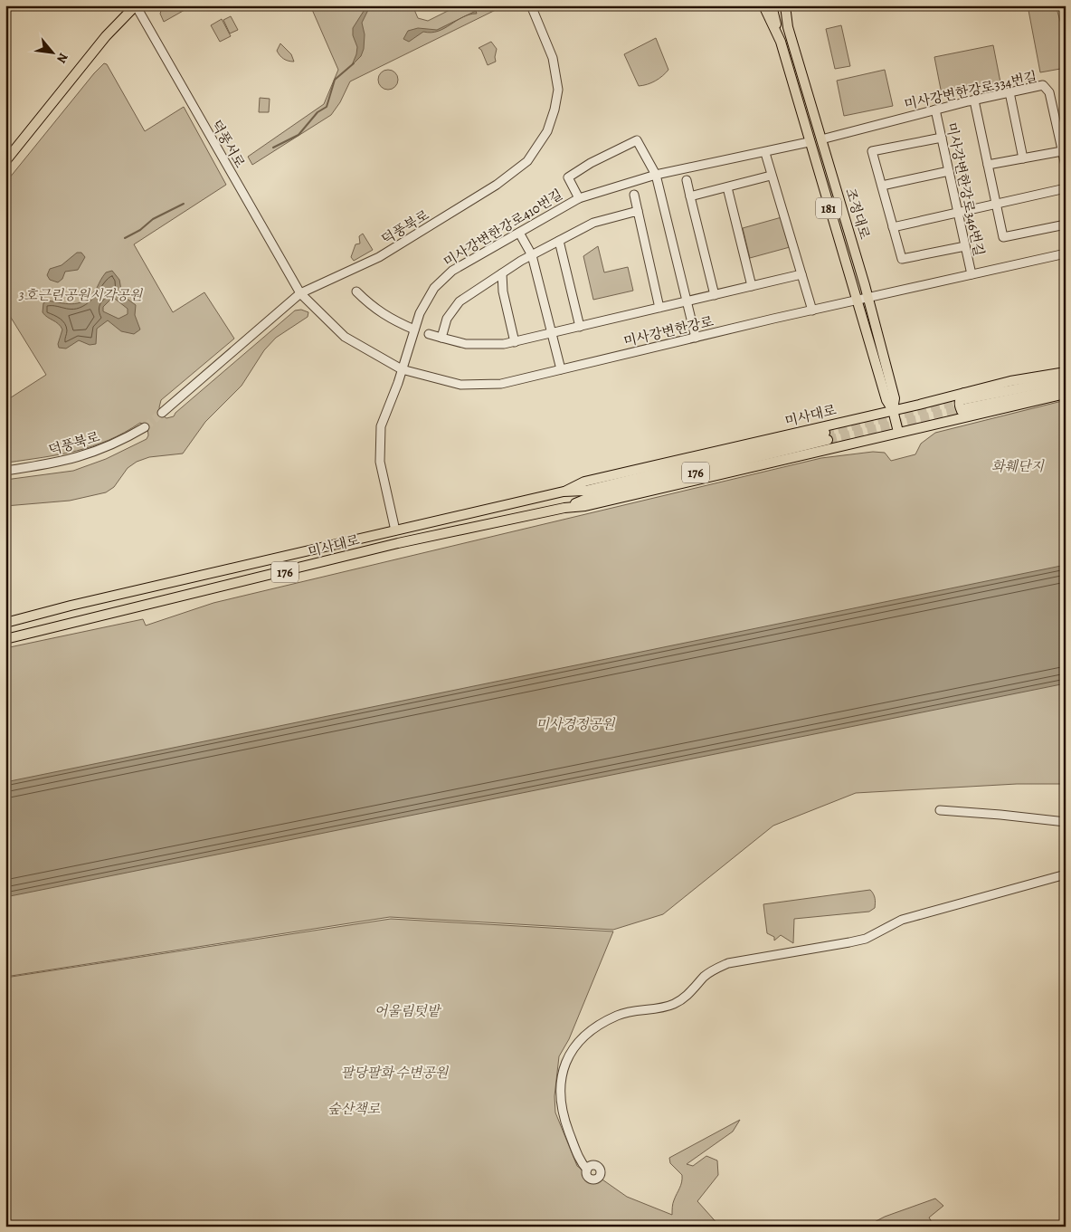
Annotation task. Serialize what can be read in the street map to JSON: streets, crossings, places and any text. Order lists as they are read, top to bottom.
{
  "streets": {
    "main road": [
      "181",
      "조정대로",
      "미사대로",
      "176"
    ],
    "street": [
      "미사강변한강로334번길",
      "덕풍서로",
      "미사강변한강로346번길",
      "덕풍북로",
      "미사강변한강로410번길",
      "미사강변한강로"
    ]
  },
  "crossings": [
    ["미사강변한강로334번길", "미사강변한강로346번길"],
    ["미사강변한강로334번길", "조정대로"],
    ["덕풍서로", "덕풍북로"],
    ["덕풍서로", "미사강변한강로"],
    ["미사강변한강로346번길", "미사강변한강로"],
    ["조정대로", "미사강변한강로410번길"],
    ["조정대로", "미사강변한강로"],
    ["조정대로", "미사대로"],
    ["덕풍북로", "미사강변한강로"],
    ["미사강변한강로410번길", "미사강변한강로"],
    ["미사강변한강로410번길", "미사대로"]
  ],
  "parks": [
    "3호근린공원시각공원",
    "화훼단지",
    "미사경정공원",
    "어울림텃밭",
    "팔당팔화 수변공원",
    "숲산책로"
  ],
  "north": "bottom right"
}
